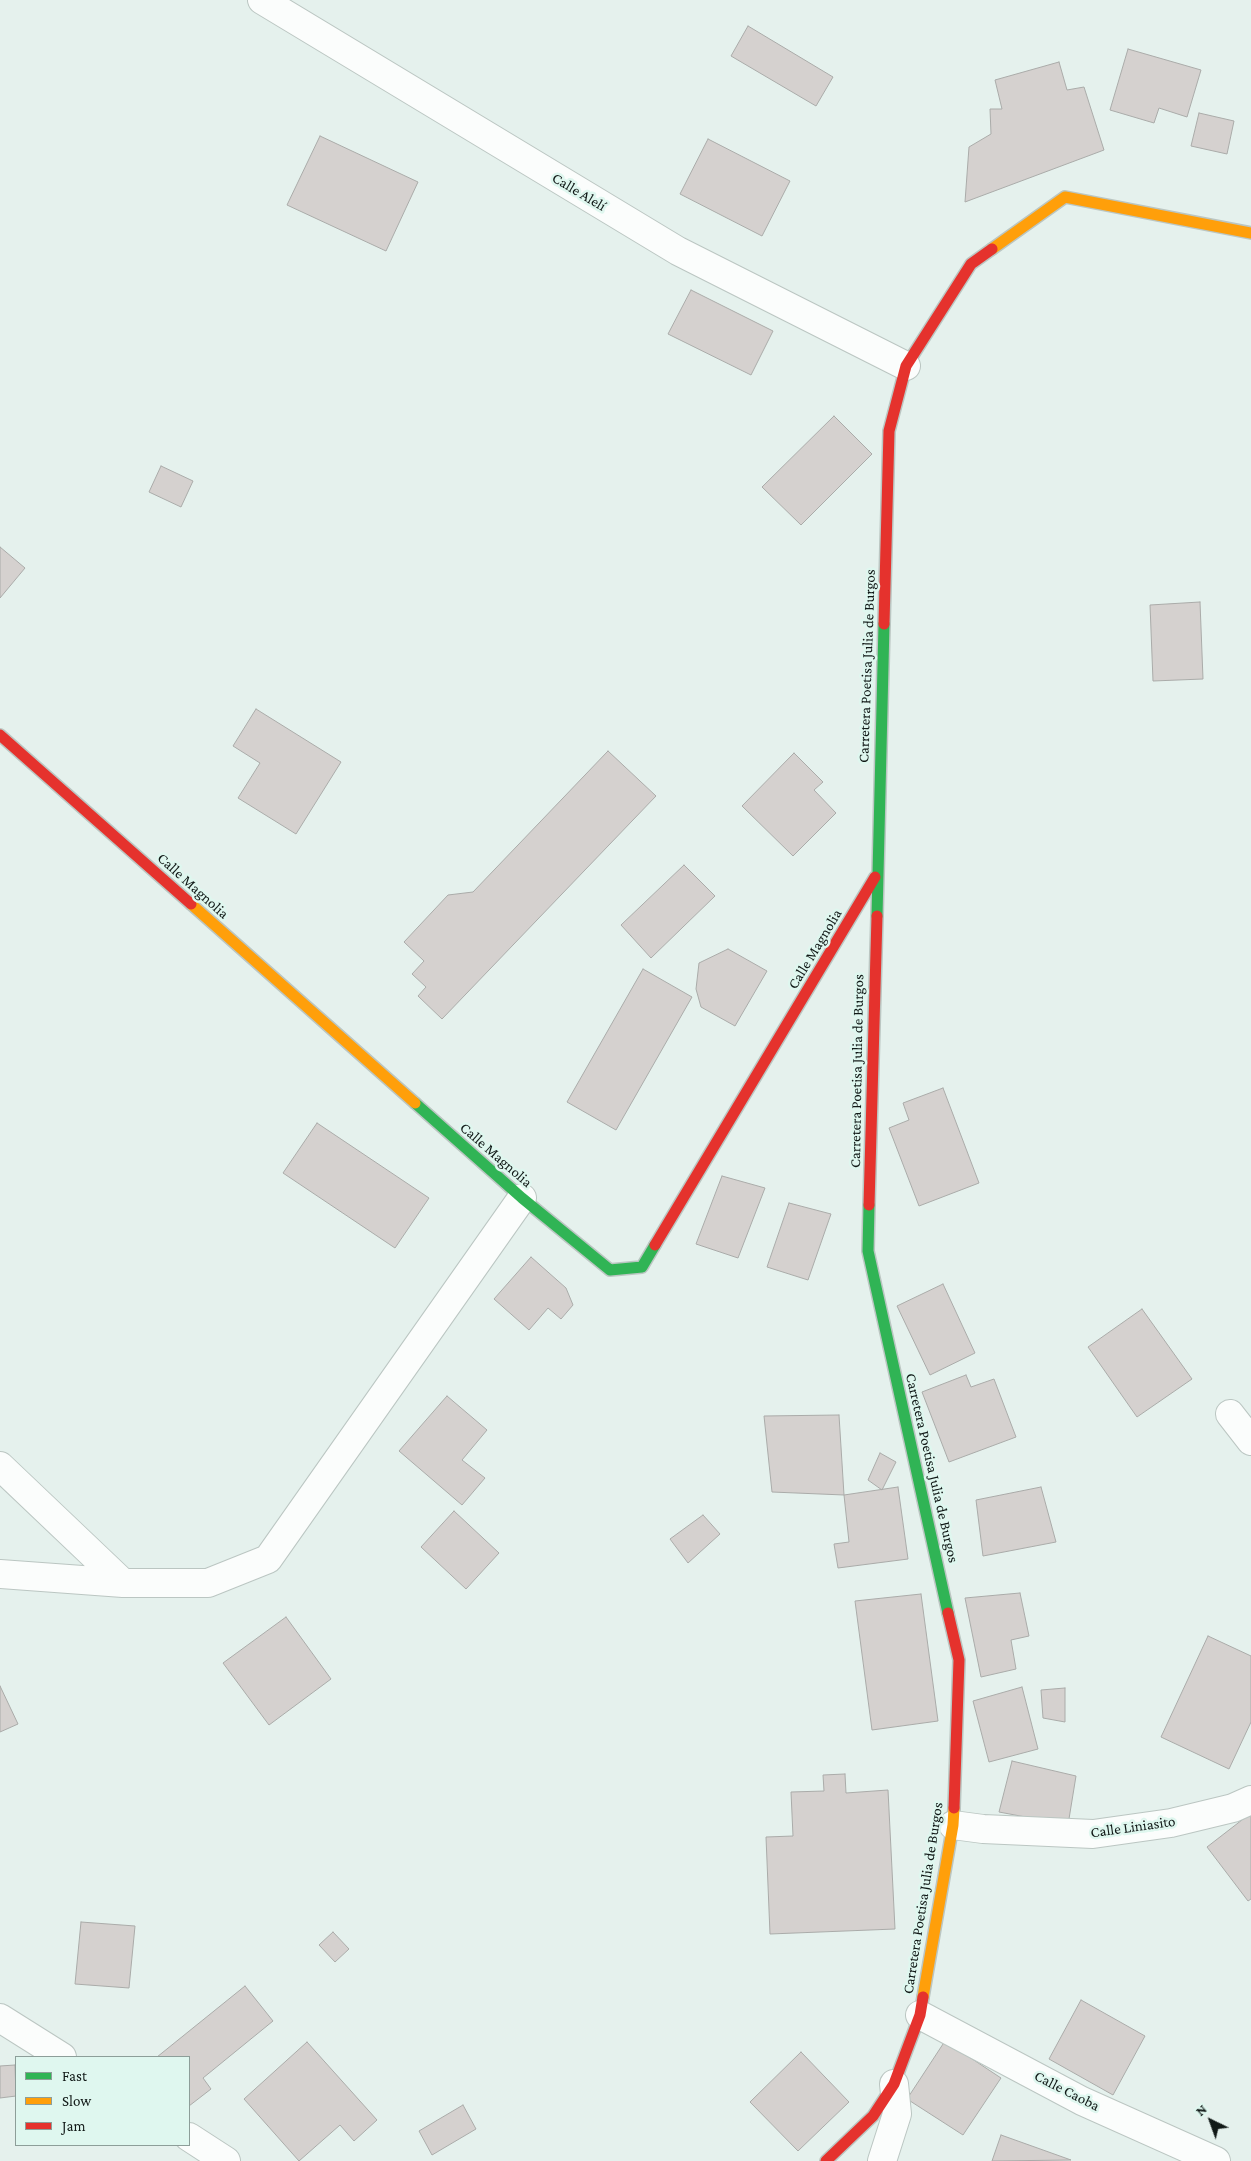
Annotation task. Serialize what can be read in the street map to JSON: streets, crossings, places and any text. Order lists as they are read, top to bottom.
{
  "streets": {
    "street": [
      "Calle Alelí",
      "Carretera Poetisa Julia de Burgos",
      "Calle Magnolia",
      "Calle Liniasito",
      "Calle Caoba"
    ]
  },
  "crossings": [
    ["Calle Alelí", "Carretera Poetisa Julia de Burgos"],
    ["Carretera Poetisa Julia de Burgos", "Calle Magnolia"],
    ["Carretera Poetisa Julia de Burgos", "Calle Liniasito"],
    ["Carretera Poetisa Julia de Burgos", "Calle Caoba"]
  ],
  "legend": ["Fast", "Slow", "Jam"],
  "north": "top left"
}
